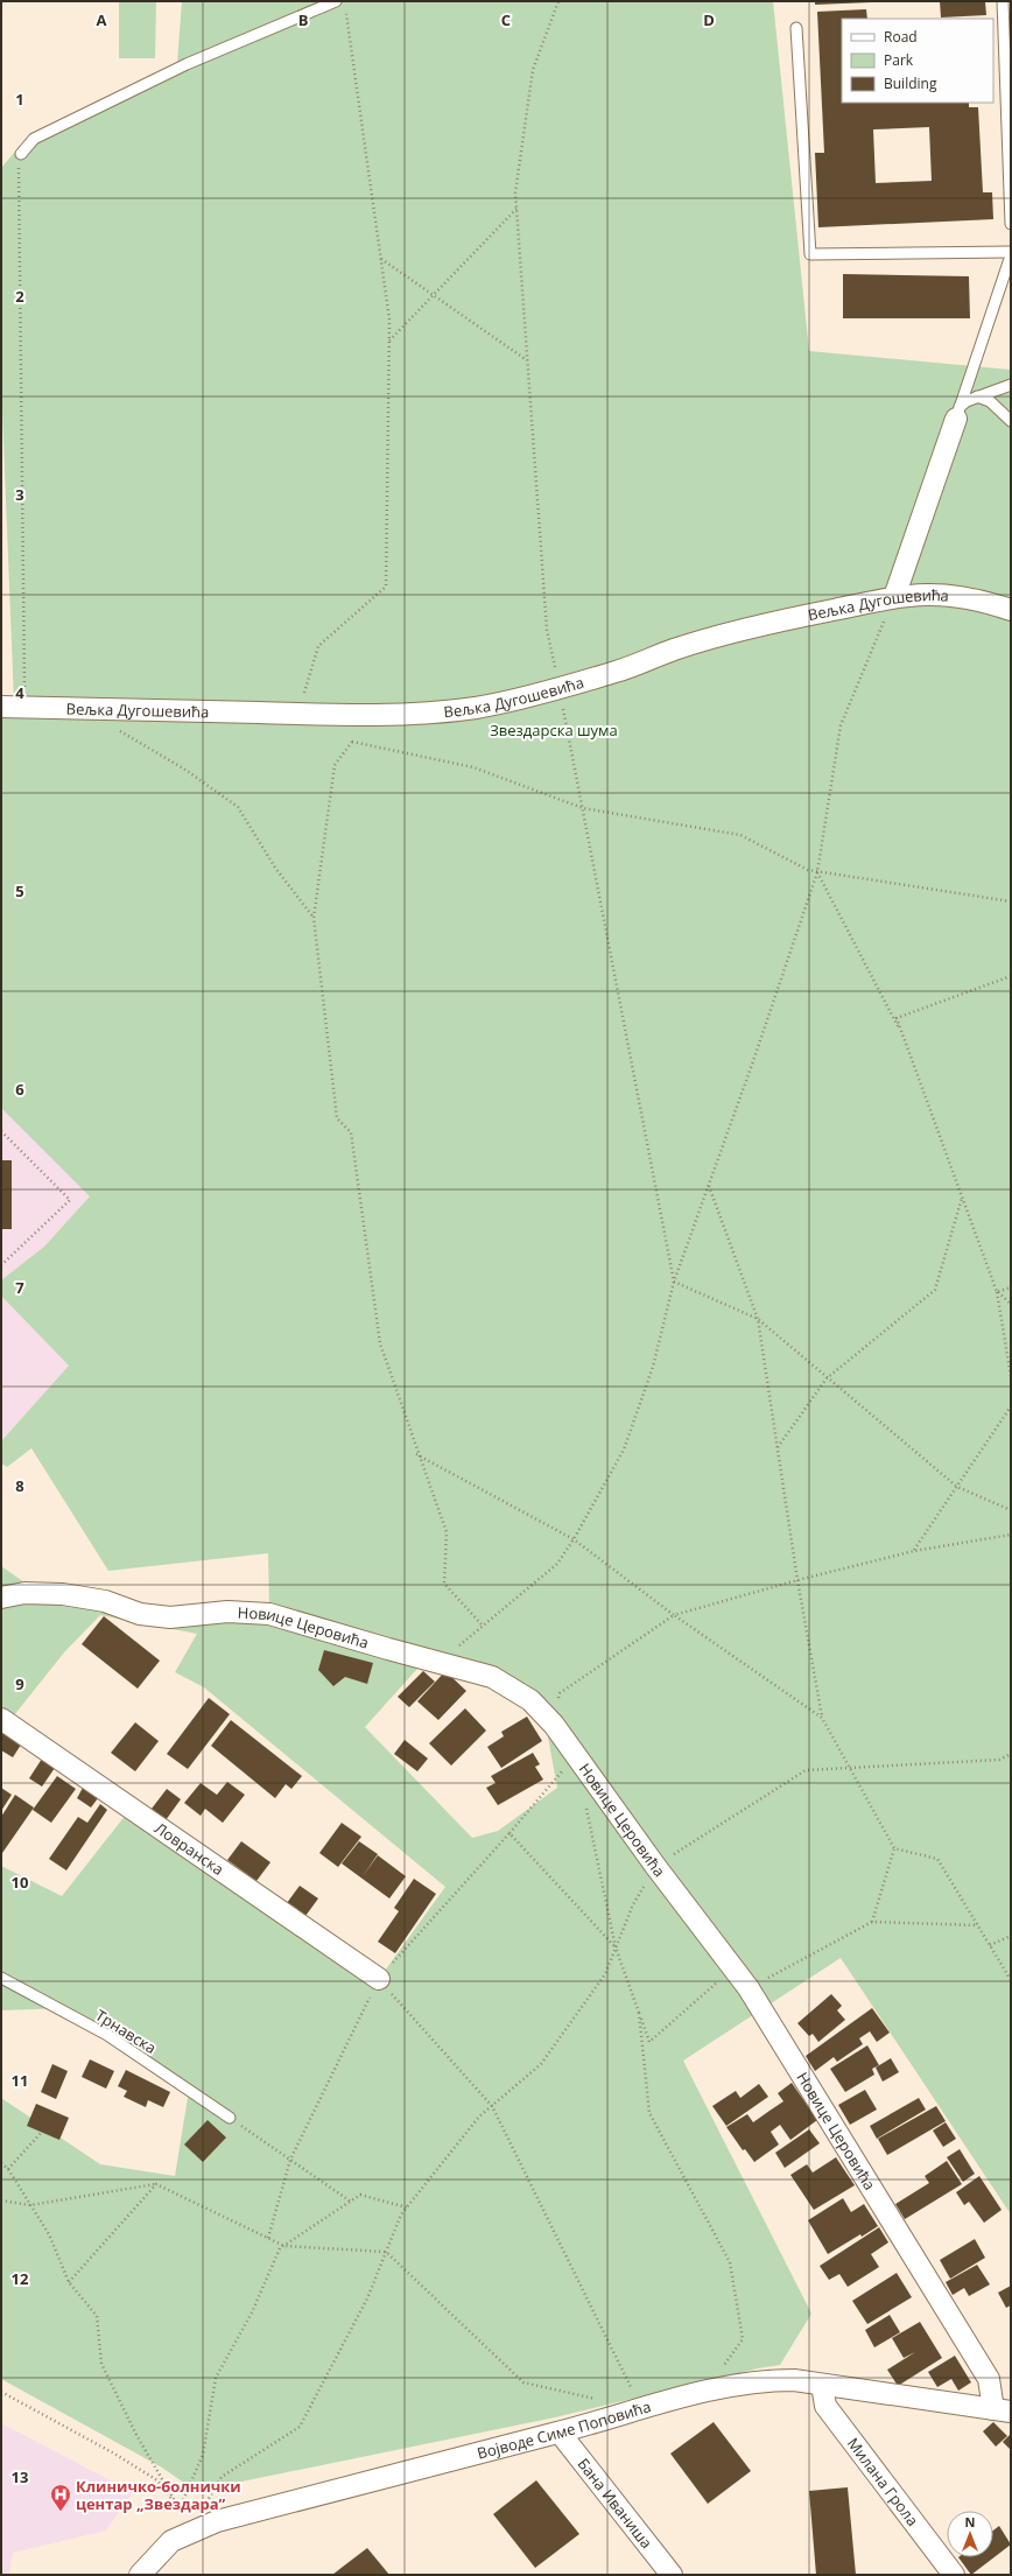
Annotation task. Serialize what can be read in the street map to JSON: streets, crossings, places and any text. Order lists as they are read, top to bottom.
{
  "streets": {
    "street": [
      "Вељка Дугошевића",
      "Новице Церовића",
      "Ловранска",
      "Војводе Симе Поповића",
      "Милана Грола",
      "Бана Иваниша"
    ],
    "lane": ["Трнавска"]
  },
  "crossings": [
    ["Новице Церовића", "Војводе Симе Поповића"],
    ["Војводе Симе Поповића", "Милана Грола"],
    ["Војводе Симе Поповића", "Бана Иваниша"]
  ],
  "parks": ["Звездарска шума"],
  "places": {
    "hospital": ["Клиничко-болнички центар „Звездара”"]
  },
  "legend": ["Road", "Park", "Building"],
  "north": "top",
  "grid": {
    "columns": [
      "A",
      "B",
      "C",
      "D"
    ],
    "rows": [
      "1",
      "2",
      "3",
      "4",
      "5",
      "6",
      "7",
      "8",
      "9",
      "10",
      "11",
      "12",
      "13"
    ]
  }
}
